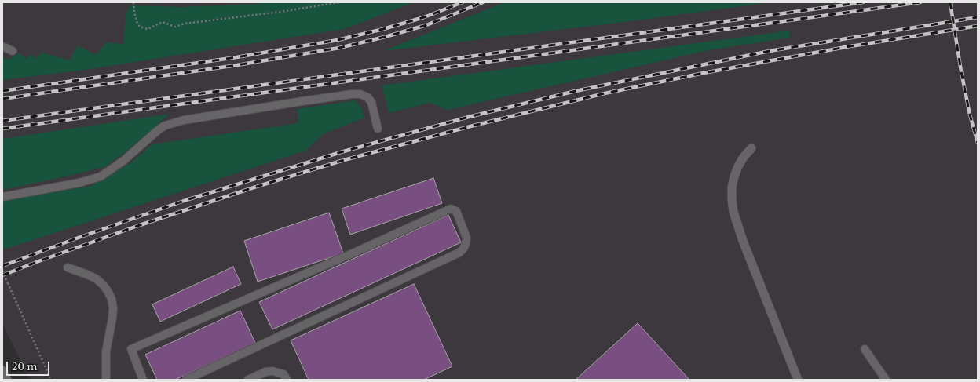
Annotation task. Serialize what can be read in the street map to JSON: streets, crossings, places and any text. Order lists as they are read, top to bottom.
{
  "scale_bar": "20 m"
}
